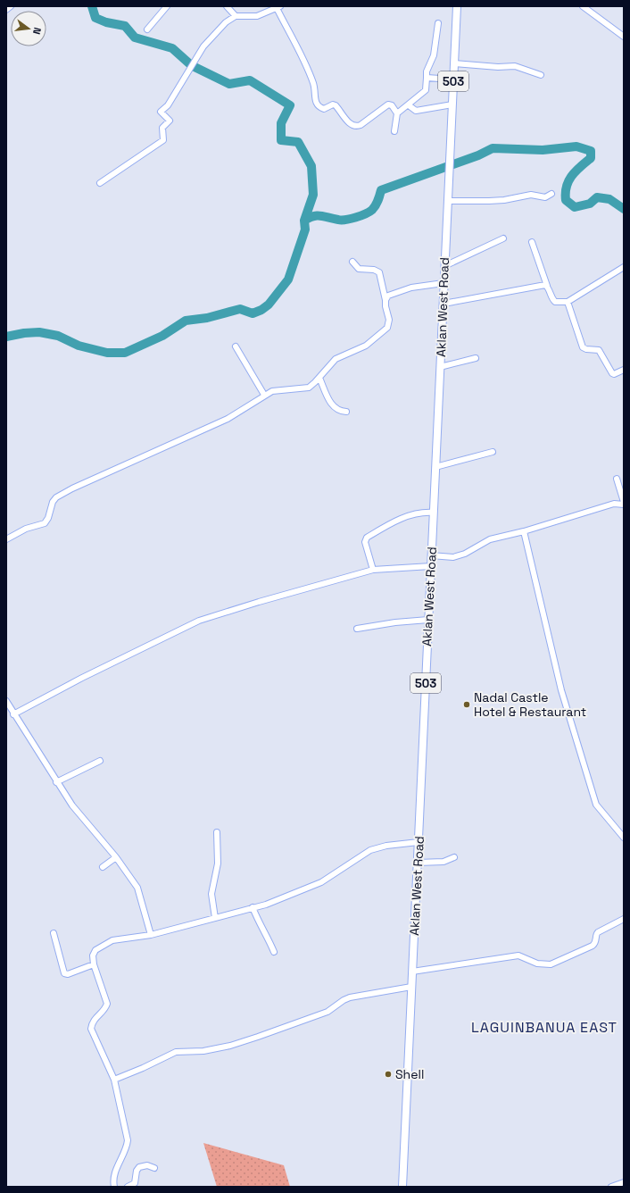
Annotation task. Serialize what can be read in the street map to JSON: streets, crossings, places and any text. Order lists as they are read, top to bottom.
{
  "streets": {
    "main road": ["503", "Aklan West Road"]
  },
  "districts": ["LAGUINBANUA EAST"],
  "places": ["Nadal Castle Hotel & Restaurant", "Shell"],
  "north": "right"
}
